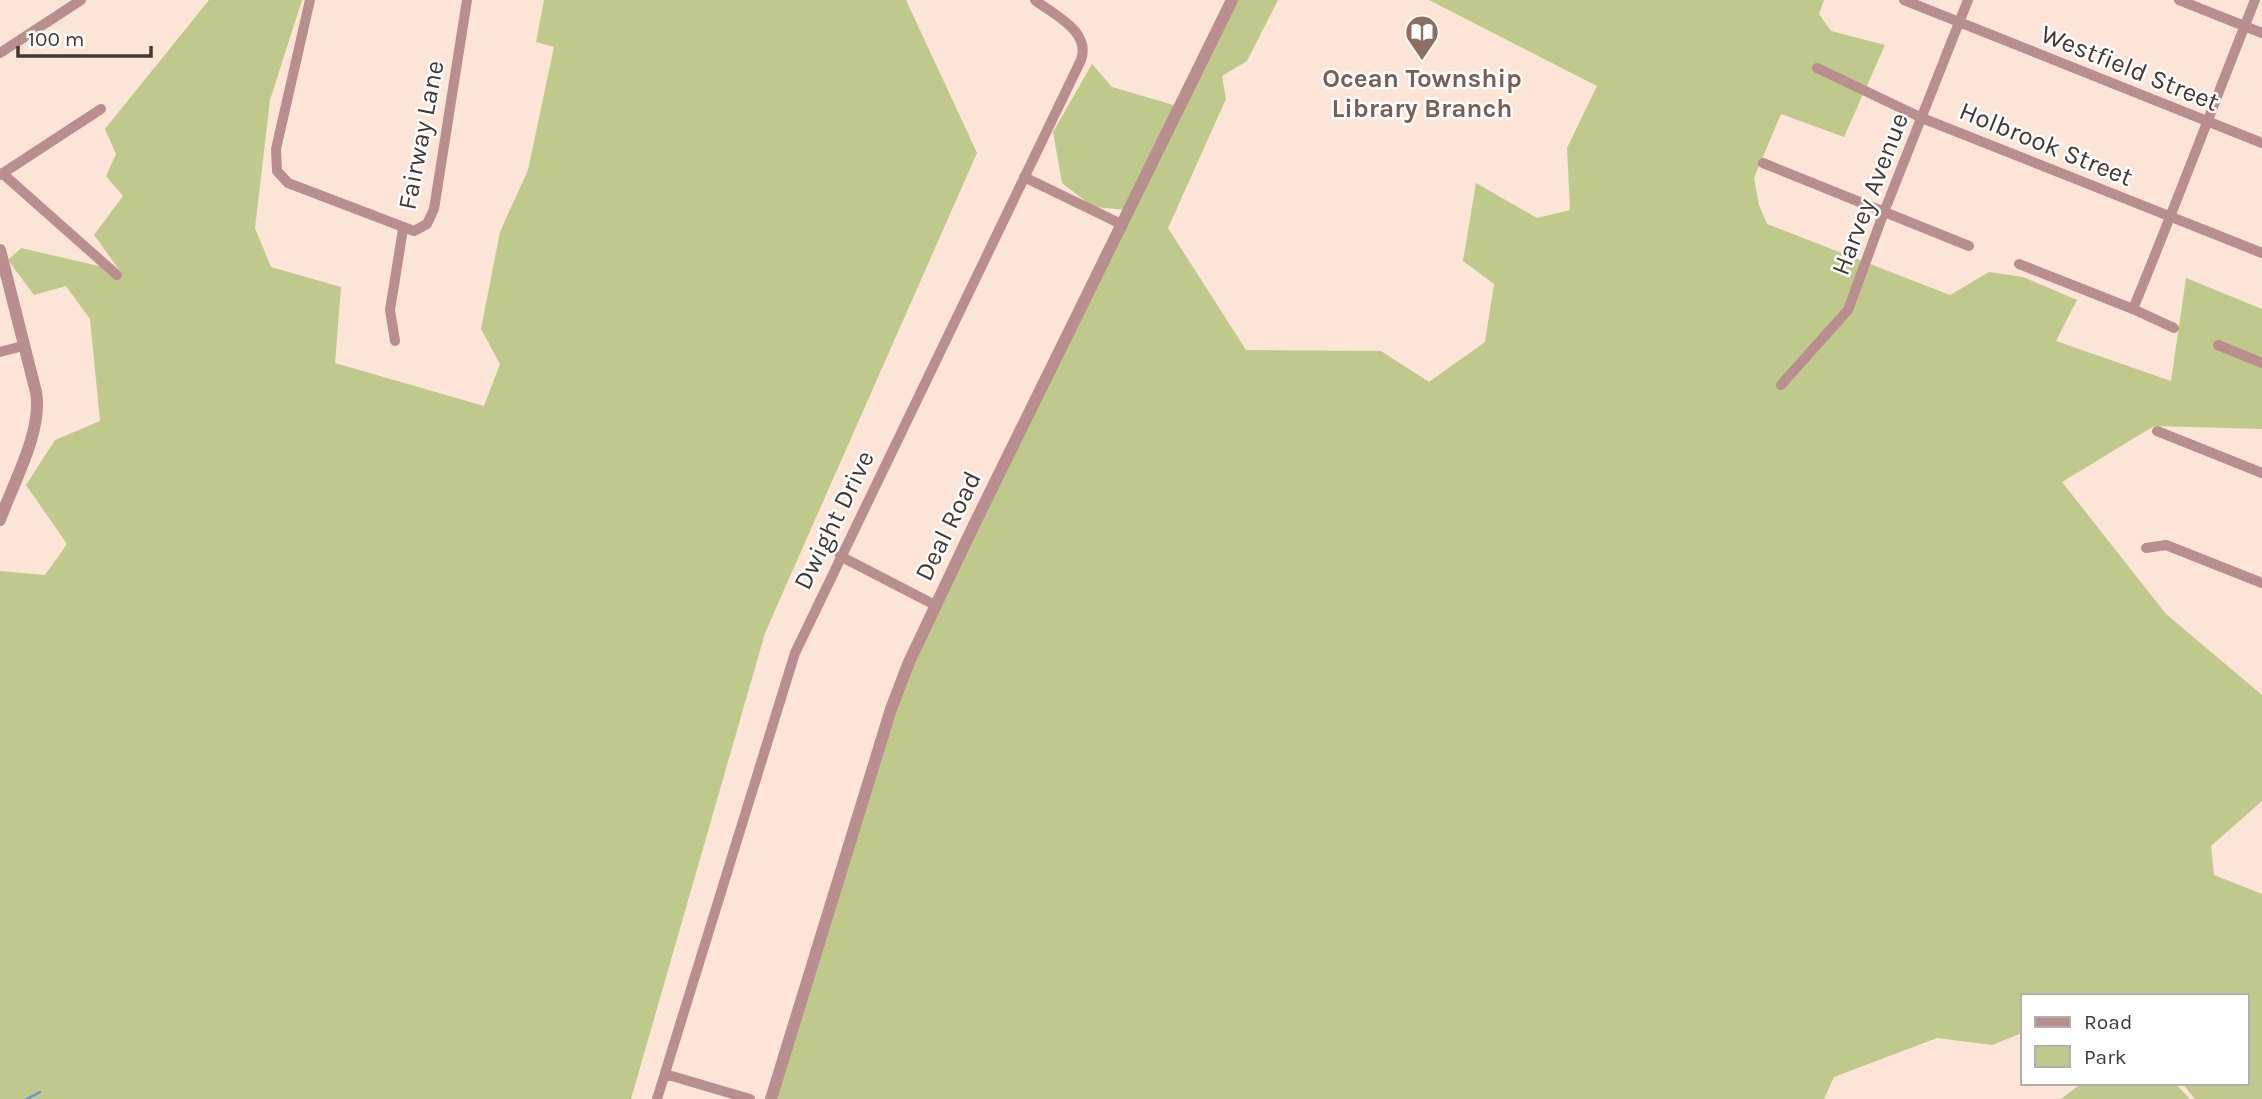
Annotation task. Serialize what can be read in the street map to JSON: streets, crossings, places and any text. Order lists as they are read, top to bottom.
{
  "streets": {
    "street": [
      "Westfield Street",
      "Fairway Lane",
      "Holbrook Street",
      "Harvey Avenue",
      "Dwight Drive",
      "Deal Road"
    ]
  },
  "crossings": [
    ["Westfield Street", "Harvey Avenue"],
    ["Holbrook Street", "Harvey Avenue"]
  ],
  "places": {
    "library": ["Ocean Township Library Branch"]
  },
  "legend": ["Road", "Park"],
  "scale_bar": "100 m"
}
